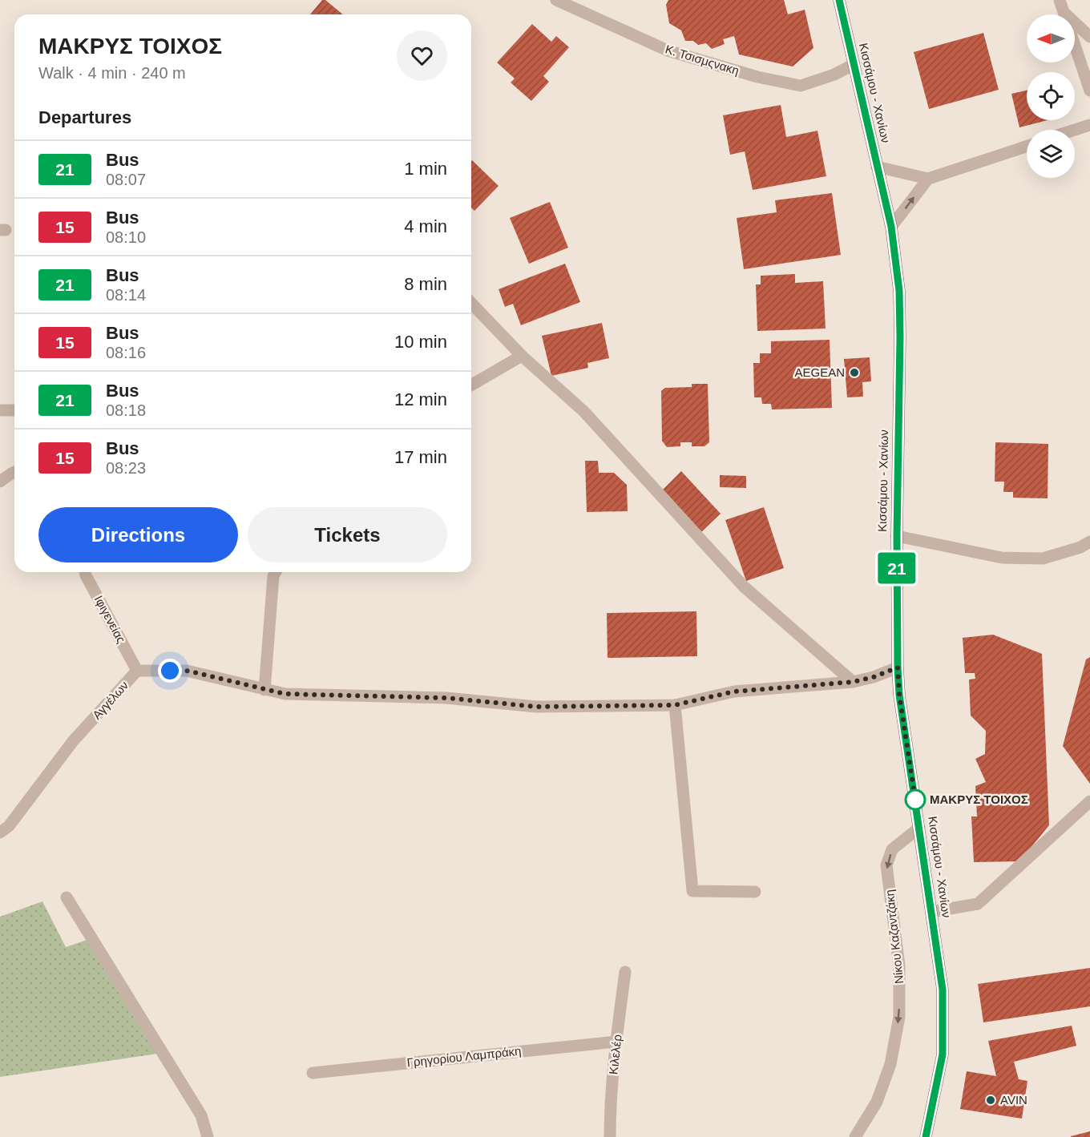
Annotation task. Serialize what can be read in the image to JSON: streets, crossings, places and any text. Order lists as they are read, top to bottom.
{
  "streets": {
    "main road": ["Κισσάμου - Χανίων"],
    "street": [
      "Κ. Τσισμςνακη",
      "Ιφιγενείας",
      "Αγγέλων",
      "Νίκου Καζαντζάκη",
      "Κιλελέρ",
      "Γρηγορίου Λαμπράκη"
    ]
  },
  "crossings": [
    ["Κ. Τσισμςνακη", "Κισσάμου - Χανίων"],
    ["Κισσάμου - Χανίων", "Αγγέλων"],
    ["Κισσάμου - Χανίων", "Νίκου Καζαντζάκη"],
    ["Ιφιγενείας", "Αγγέλων"],
    ["Κιλελέρ", "Γρηγορίου Λαμπράκη"]
  ],
  "one_way": ["Νίκου Καζαντζάκη"],
  "places": ["AEGEAN", "ΜΑΚΡΥΣ ΤΟΙΧΟΣ", "AVIN"],
  "lines": ["bus line 21"],
  "north": "left",
  "page": {
    "on_map": "21",
    "heading": [
      ["ΜΑΚΡΥΣ ΤΟΙΧΟΣ", "Walk · 4 min · 240 m"],
      "Departures"
    ],
    "list": [
      {
        "mark": "21",
        "name": "Bus",
        "note": "08:07",
        "value": "1 min"
      },
      {
        "mark": "15",
        "name": "Bus",
        "note": "08:10",
        "value": "4 min"
      },
      {
        "mark": "21",
        "name": "Bus",
        "note": "08:14",
        "value": "8 min"
      },
      {
        "mark": "15",
        "name": "Bus",
        "note": "08:16",
        "value": "10 min"
      },
      {
        "mark": "21",
        "name": "Bus",
        "note": "08:18",
        "value": "12 min"
      },
      {
        "mark": "15",
        "name": "Bus",
        "note": "08:23",
        "value": "17 min"
      }
    ],
    "buttons": ["Directions", "Tickets"]
  }
}
